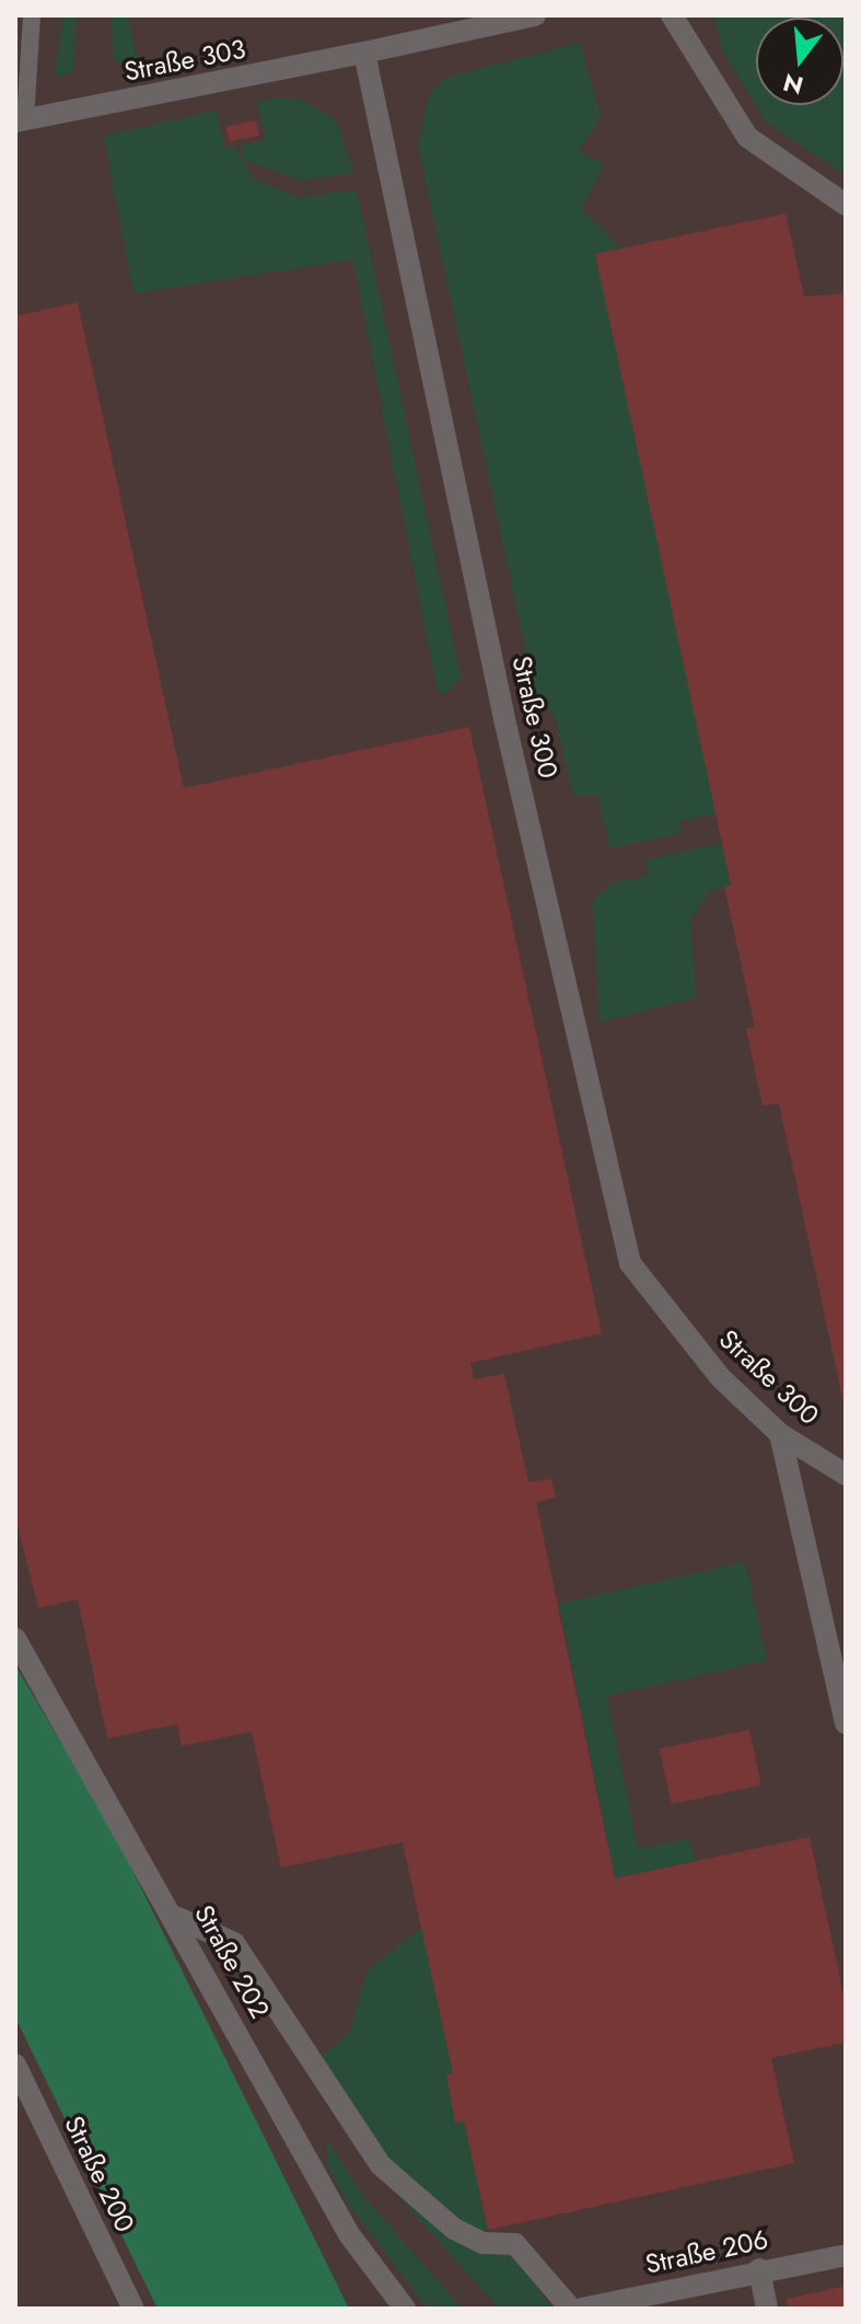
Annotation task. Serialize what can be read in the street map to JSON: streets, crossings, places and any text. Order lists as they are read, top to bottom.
{
  "streets": {
    "street": [
      "Straße 303",
      "Straße 300",
      "Straße 202",
      "Straße 200",
      "Straße 206"
    ]
  },
  "crossings": [
    ["Straße 303", "Straße 300"]
  ],
  "north": "bottom"
}
